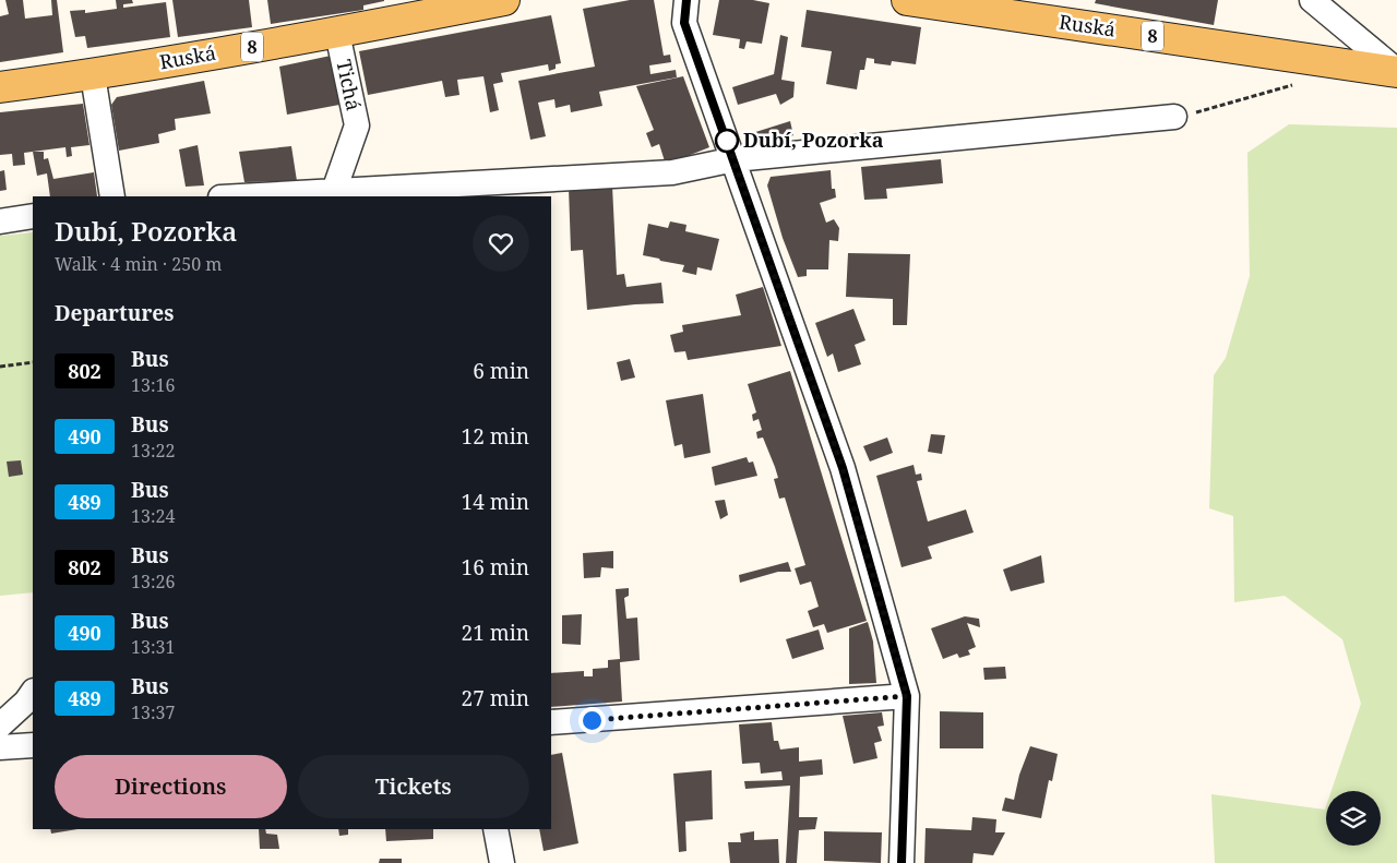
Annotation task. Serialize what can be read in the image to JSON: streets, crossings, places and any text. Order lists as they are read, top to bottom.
{
  "streets": {
    "main road": ["Ruská", "8"],
    "street": ["Tichá"]
  },
  "crossings": [
    ["Ruská", "Tichá"]
  ],
  "places": ["Dubí, Pozorka"],
  "lines": ["bus line 802"],
  "page": {
    "heading": [
      ["Dubí, Pozorka", "Walk · 4 min · 250 m"],
      "Departures"
    ],
    "list": [
      {
        "mark": "802",
        "name": "Bus",
        "note": "13:16",
        "value": "6 min"
      },
      {
        "mark": "490",
        "name": "Bus",
        "note": "13:22",
        "value": "12 min"
      },
      {
        "mark": "489",
        "name": "Bus",
        "note": "13:24",
        "value": "14 min"
      },
      {
        "mark": "802",
        "name": "Bus",
        "note": "13:26",
        "value": "16 min"
      },
      {
        "mark": "490",
        "name": "Bus",
        "note": "13:31",
        "value": "21 min"
      },
      {
        "mark": "489",
        "name": "Bus",
        "note": "13:37",
        "value": "27 min"
      }
    ],
    "buttons": ["Directions", "Tickets"]
  }
}
